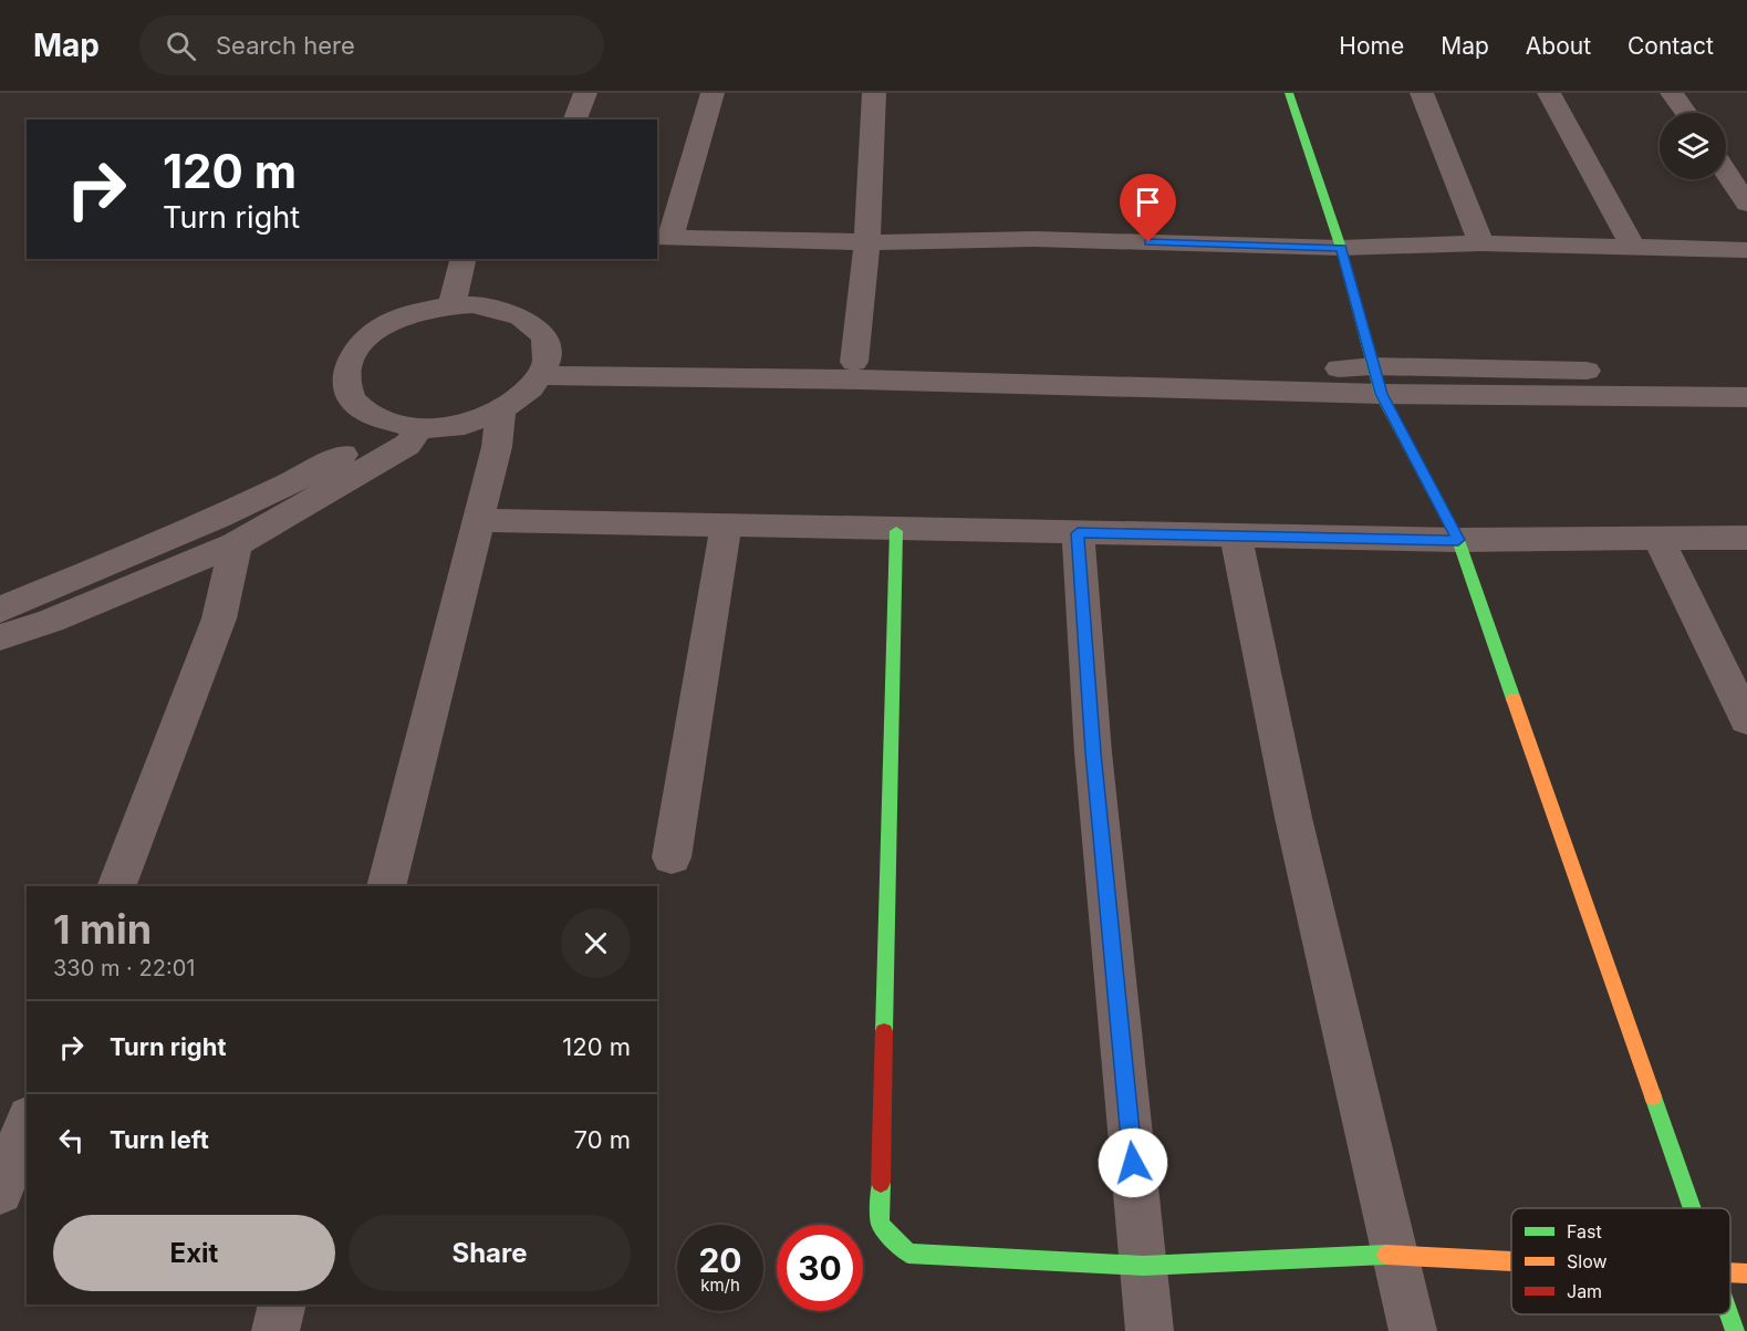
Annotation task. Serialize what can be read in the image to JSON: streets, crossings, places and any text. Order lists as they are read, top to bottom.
{
  "legend": ["Fast", "Slow", "Jam"],
  "page": {
    "header": "Map",
    "search": "Search here",
    "nav": [
      "Home",
      "Map",
      "About",
      "Contact"
    ],
    "turn": ["120 m", "Turn right"],
    "heading": ["1 min", "330 m · 22:01"],
    "list": [
      {
        "name": "Turn right",
        "value": "120 m"
      },
      {
        "name": "Turn left",
        "value": "70 m"
      }
    ],
    "buttons": ["Exit", "Share"],
    "speed": "20 km/h",
    "limit": "30"
  }
}
